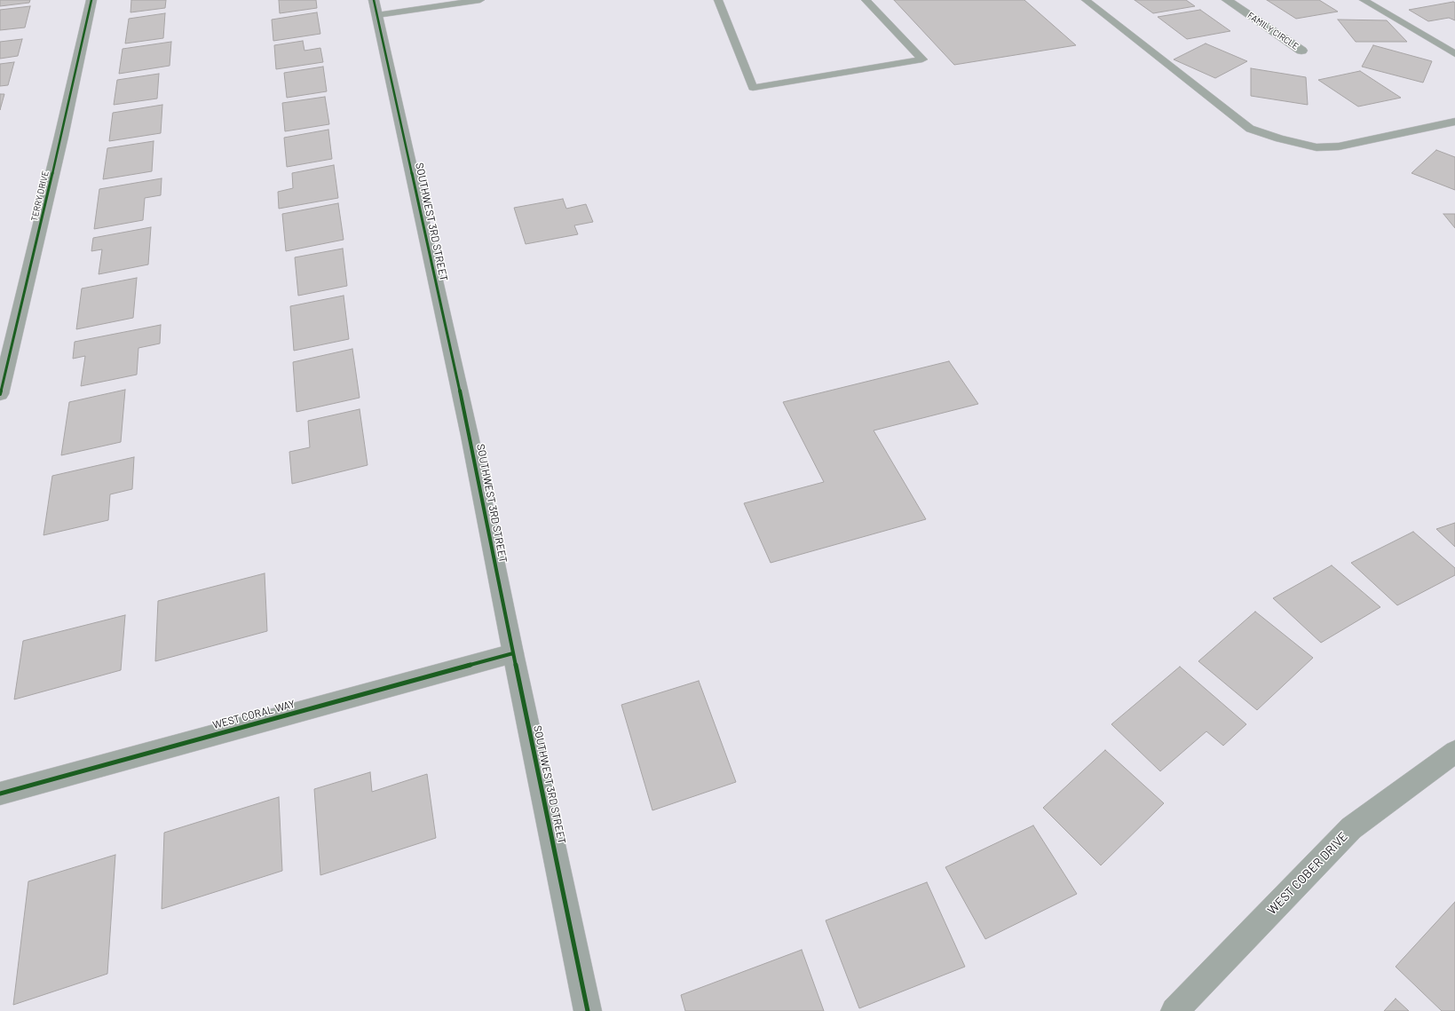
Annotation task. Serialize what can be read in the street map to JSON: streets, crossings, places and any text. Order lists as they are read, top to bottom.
{
  "streets": {
    "street": [
      "FAMILY CIRCLE",
      "TERRY DRIVE",
      "SOUTHWEST 3RD STREET",
      "WEST CORAL WAY",
      "WEST COBER DRIVE"
    ]
  },
  "crossings": [
    ["SOUTHWEST 3RD STREET", "WEST CORAL WAY"]
  ]
}
